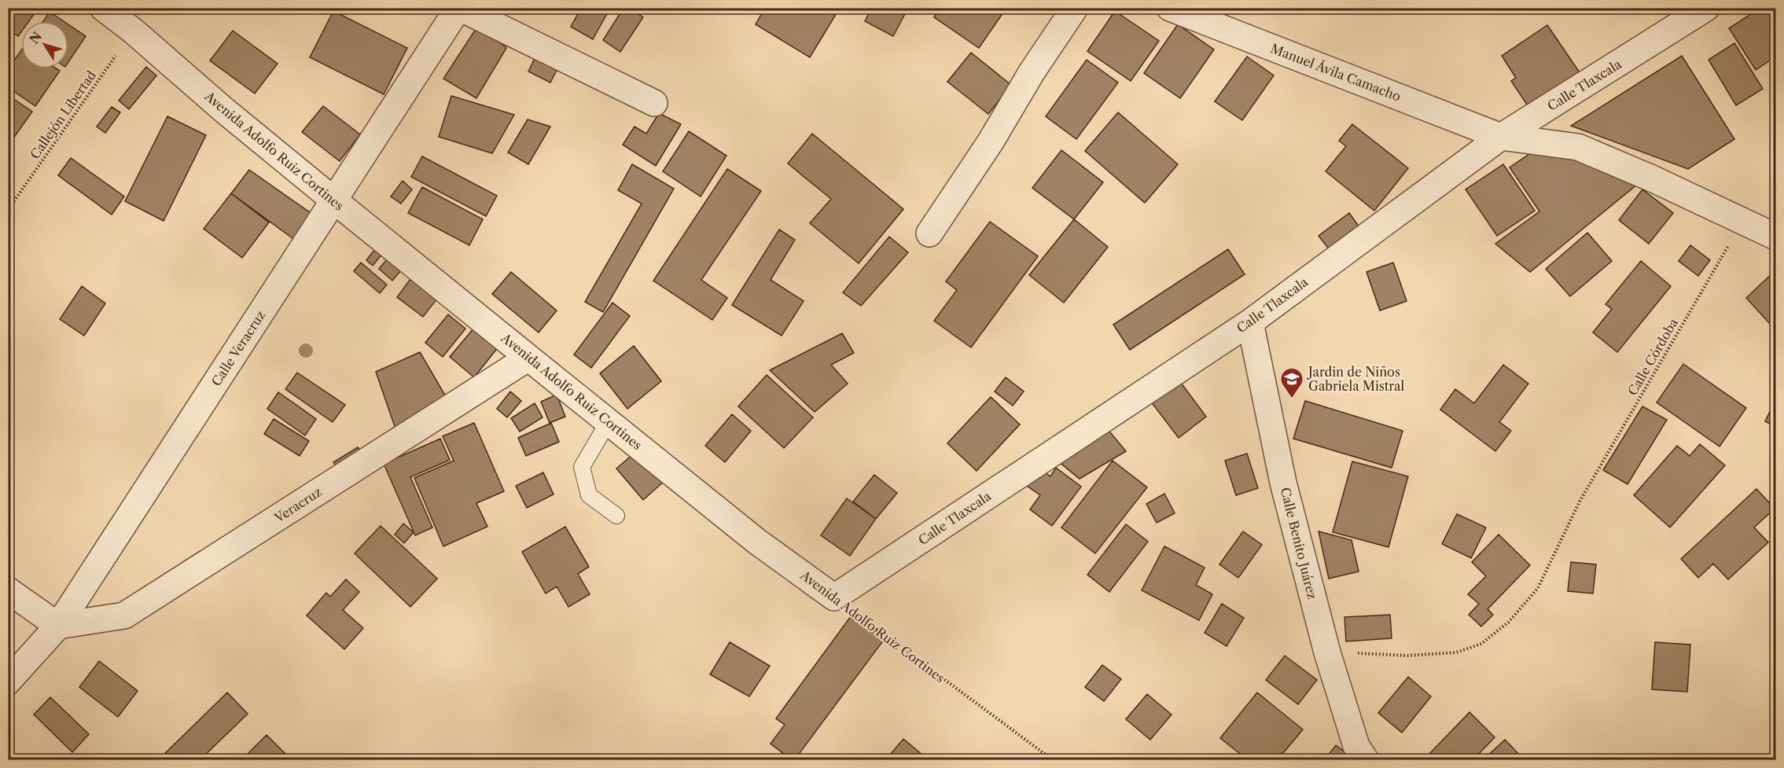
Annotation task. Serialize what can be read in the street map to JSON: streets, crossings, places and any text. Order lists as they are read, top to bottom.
{
  "streets": {
    "street": [
      "Manuel Ávila Camacho",
      "Calle Tlaxcala",
      "Avenida Adolfo Ruiz Cortines",
      "Calle Veracruz",
      "Veracruz",
      "Calle Benito Juárez"
    ],
    "path": ["Callejón Libertad", "Calle Córdoba"]
  },
  "crossings": [
    ["Manuel Ávila Camacho", "Calle Tlaxcala"],
    ["Manuel Ávila Camacho", "Calle Córdoba"],
    ["Calle Tlaxcala", "Avenida Adolfo Ruiz Cortines"],
    ["Calle Tlaxcala", "Calle Benito Juárez"],
    ["Callejón Libertad", "Avenida Adolfo Ruiz Cortines"],
    ["Avenida Adolfo Ruiz Cortines", "Calle Veracruz"],
    ["Avenida Adolfo Ruiz Cortines", "Veracruz"],
    ["Calle Veracruz", "Veracruz"],
    ["Calle Córdoba", "Calle Benito Juárez"]
  ],
  "places": {
    "school or university": ["Jardin de Niños Gabriela Mistral"]
  },
  "north": "top left"
}
